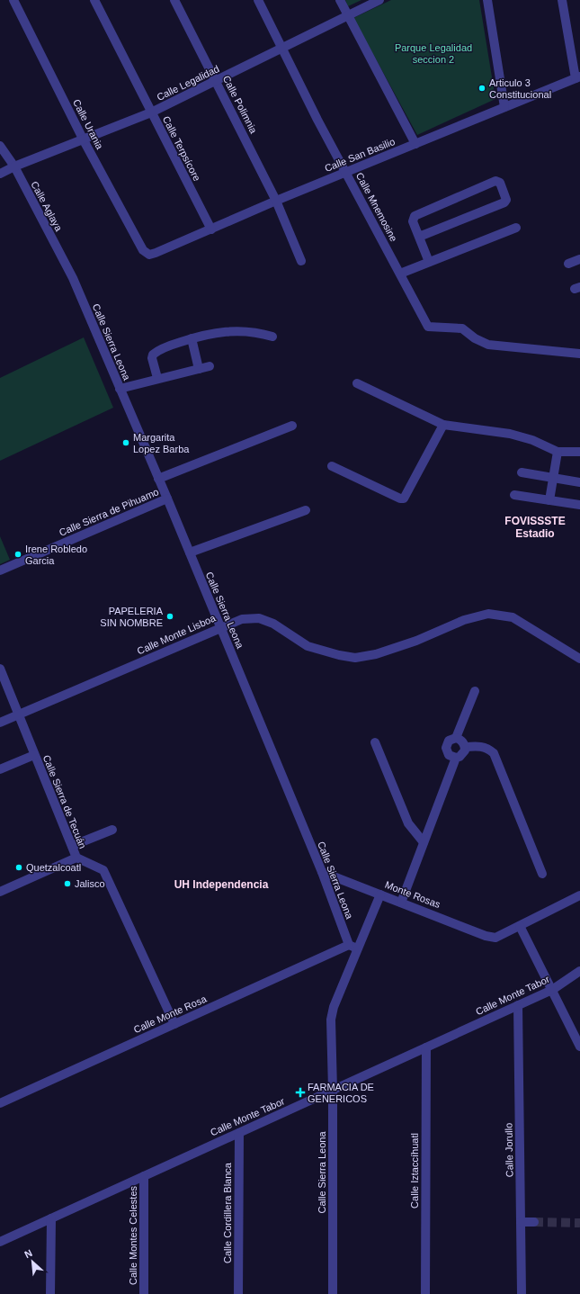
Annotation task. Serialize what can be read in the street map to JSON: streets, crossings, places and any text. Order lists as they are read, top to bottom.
{
  "streets": {
    "street": [
      "Calle Legalidad",
      "Calle Polimnia",
      "Calle Urania",
      "Calle Terpsícore",
      "Calle San Basilio",
      "Calle Aglaya",
      "Calle Mnemosine",
      "Calle Sierra Leona",
      "Calle Sierra de Pihuamo",
      "Calle Monte Lisboa",
      "Calle Sierra de Tecuán",
      "Monte Rosas",
      "Calle Monte Tabor",
      "Calle Monte Rosa",
      "Calle Jorullo",
      "Calle Iztaccíhuatl",
      "Calle Cordillera Blanca",
      "Calle Montes Celestes"
    ]
  },
  "crossings": [
    ["Calle Legalidad", "Calle Polimnia"],
    ["Calle Legalidad", "Calle Urania"],
    ["Calle Legalidad", "Calle Terpsícore"],
    ["Calle Legalidad", "Calle Aglaya"],
    ["Calle Legalidad", "Calle Mnemosine"],
    ["Calle Polimnia", "Calle San Basilio"],
    ["Calle Urania", "Calle San Basilio"],
    ["Calle Terpsícore", "Calle San Basilio"],
    ["Calle San Basilio", "Calle Mnemosine"],
    ["Calle Aglaya", "Calle Sierra Leona"],
    ["Calle Sierra Leona", "Calle Sierra de Pihuamo"],
    ["Calle Sierra Leona", "Calle Monte Lisboa"],
    ["Calle Sierra Leona", "Monte Rosas"],
    ["Calle Sierra Leona", "Calle Monte Tabor"],
    ["Calle Sierra Leona", "Calle Monte Rosa"],
    ["Calle Monte Lisboa", "Calle Sierra de Tecuán"],
    ["Calle Sierra de Tecuán", "Calle Monte Rosa"],
    ["Calle Monte Tabor", "Calle Jorullo"],
    ["Calle Monte Tabor", "Calle Iztaccíhuatl"],
    ["Calle Monte Tabor", "Calle Cordillera Blanca"],
    ["Calle Monte Tabor", "Calle Montes Celestes"]
  ],
  "districts": ["FOVISSSTE Estadio", "UH Independencia"],
  "parks": ["Parque Legalidad seccion 2"],
  "places": {
    "other": [
      "Articulo 3 Constitucional",
      "Margarita Lopez Barba",
      "Irene Robledo Garcia",
      "PAPELERIA SIN NOMBRE",
      "Quetzalcoatl",
      "Jalisco"
    ],
    "health": ["FARMACIA DE GENERICOS"]
  },
  "north": "top left"
}
